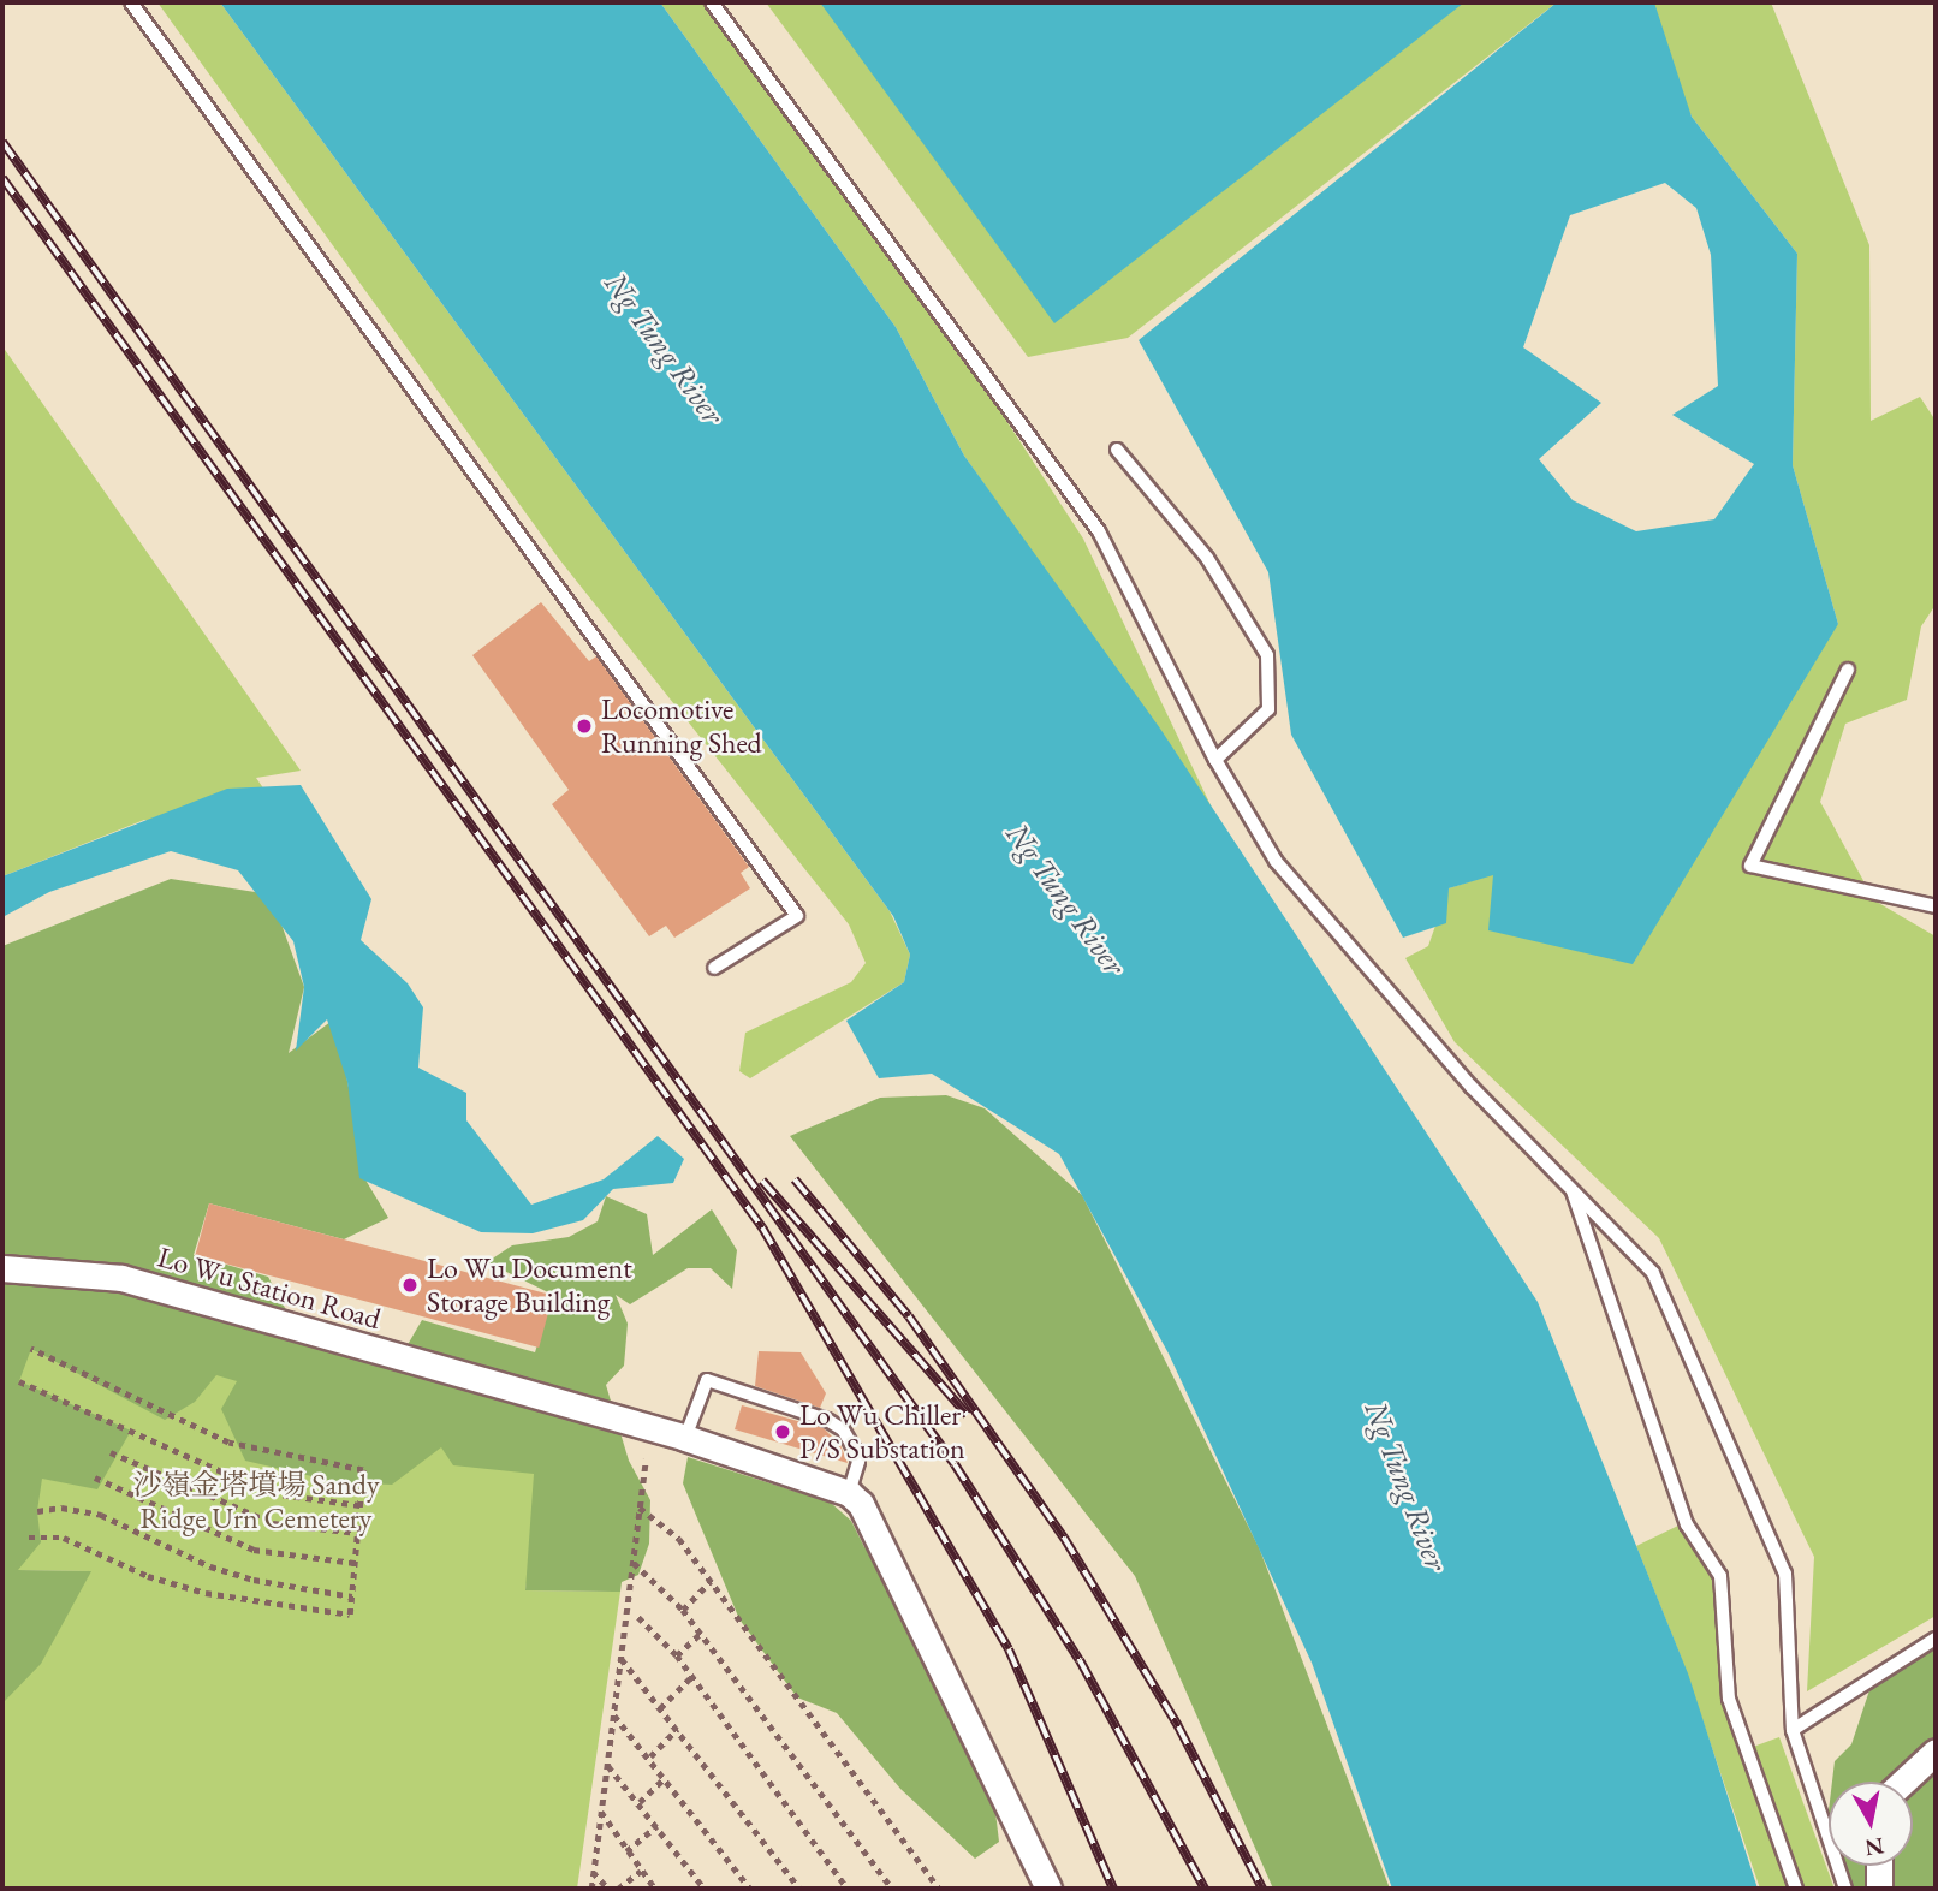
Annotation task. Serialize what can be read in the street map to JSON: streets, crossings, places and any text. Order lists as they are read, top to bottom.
{
  "streets": {
    "street": ["Lo Wu Station Road"]
  },
  "water": ["Ng Tung River"],
  "parks": ["沙嶺金塔墳場 Sandy Ridge Urn Cemetery"],
  "places": ["Locomotive Running Shed", "Lo Wu Document Storage Building", "Lo Wu Chiller P/S Substation"],
  "north": "bottom"
}
